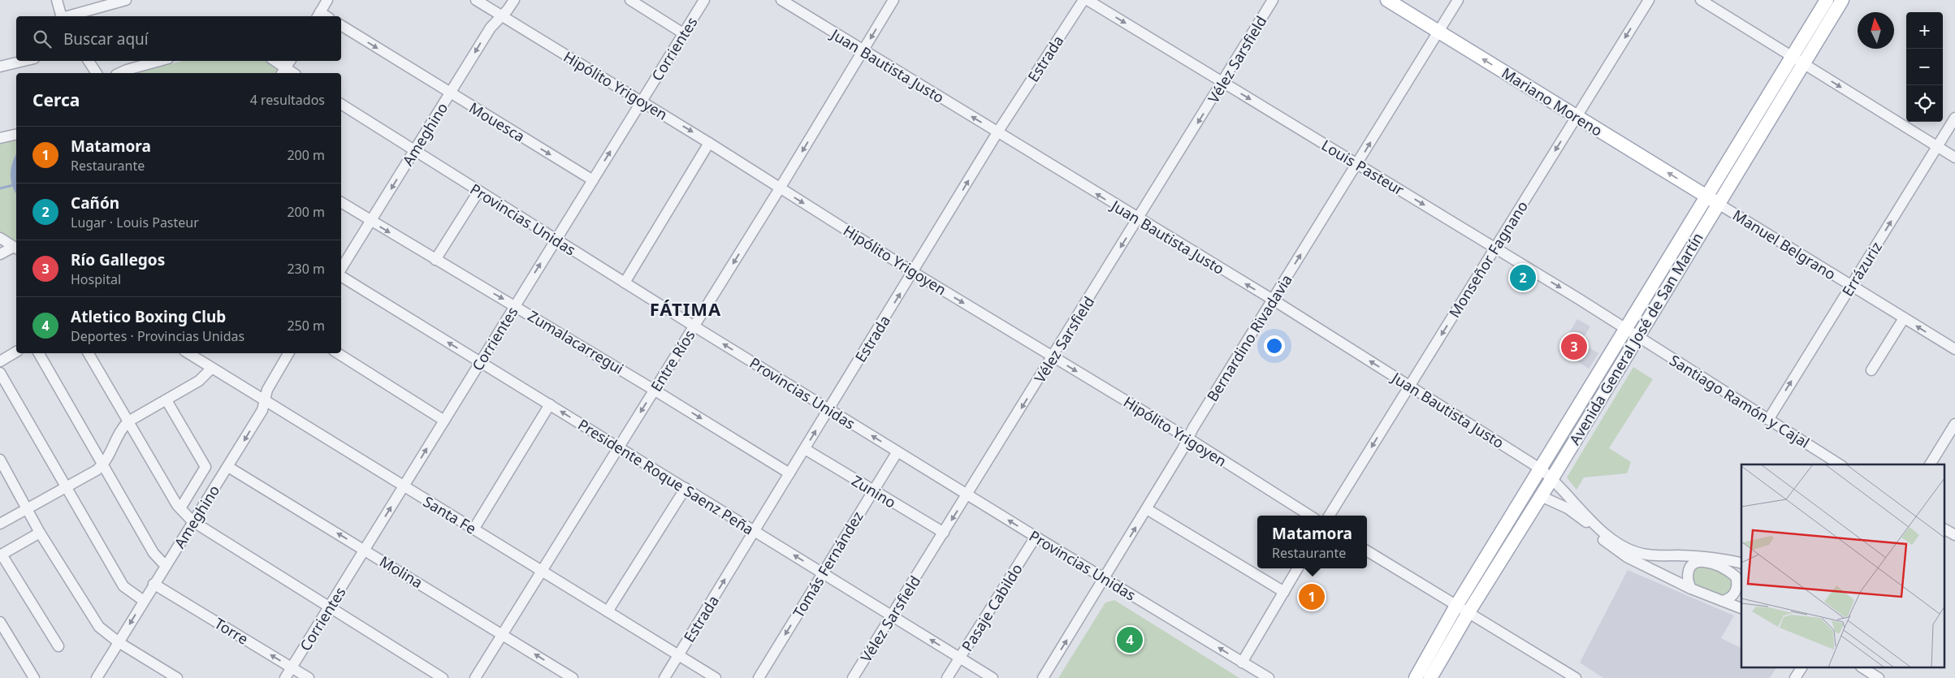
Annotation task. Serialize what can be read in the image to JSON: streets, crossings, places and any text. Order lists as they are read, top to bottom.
{
  "streets": {
    "main road": ["Mariano Moreno", "Avenida General José de San Martín"],
    "street": [
      "Corrientes",
      "Estrada",
      "Vélez Sarsfield",
      "Juan Bautista Justo",
      "Hipólito Yrigoyen",
      "Mouesca",
      "Ameghino",
      "Louis Pasteur",
      "Provincias Unidas",
      "Manuel Belgrano",
      "Monseñor Fagnano",
      "Errázuriz",
      "Bernardino Rivadavia",
      "Zumalacarregui",
      "Entre Ríos",
      "Santiago Ramón y Cajal",
      "Presidente Roque Saenz Peña",
      "Zunino",
      "Santa Fe",
      "Tomás Fernández",
      "Molina",
      "Pasaje Cabildo",
      "Torre"
    ]
  },
  "crossings": [
    ["Corrientes", "Hipólito Yrigoyen"],
    ["Corrientes", "Mouesca"],
    ["Corrientes", "Provincias Unidas"],
    ["Corrientes", "Zumalacarregui"],
    ["Corrientes", "Presidente Roque Saenz Peña"],
    ["Corrientes", "Santa Fe"],
    ["Corrientes", "Molina"],
    ["Corrientes", "Torre"],
    ["Estrada", "Juan Bautista Justo"],
    ["Estrada", "Hipólito Yrigoyen"],
    ["Estrada", "Provincias Unidas"],
    ["Estrada", "Zumalacarregui"],
    ["Estrada", "Presidente Roque Saenz Peña"],
    ["Estrada", "Zunino"],
    ["Estrada", "Santa Fe"],
    ["Vélez Sarsfield", "Juan Bautista Justo"],
    ["Vélez Sarsfield", "Hipólito Yrigoyen"],
    ["Vélez Sarsfield", "Louis Pasteur"],
    ["Vélez Sarsfield", "Provincias Unidas"],
    ["Vélez Sarsfield", "Presidente Roque Saenz Peña"],
    ["Vélez Sarsfield", "Zunino"],
    ["Juan Bautista Justo", "Monseñor Fagnano"],
    ["Juan Bautista Justo", "Bernardino Rivadavia"],
    ["Juan Bautista Justo", "Avenida General José de San Martín"],
    ["Juan Bautista Justo", "Entre Ríos"],
    ["Hipólito Yrigoyen", "Ameghino"],
    ["Hipólito Yrigoyen", "Bernardino Rivadavia"],
    ["Hipólito Yrigoyen", "Entre Ríos"],
    ["Mariano Moreno", "Manuel Belgrano"],
    ["Mariano Moreno", "Monseñor Fagnano"],
    ["Mariano Moreno", "Bernardino Rivadavia"],
    ["Mariano Moreno", "Avenida General José de San Martín"],
    ["Mouesca", "Ameghino"],
    ["Ameghino", "Provincias Unidas"],
    ["Ameghino", "Zumalacarregui"],
    ["Ameghino", "Santa Fe"],
    ["Ameghino", "Molina"],
    ["Ameghino", "Torre"],
    ["Louis Pasteur", "Monseñor Fagnano"],
    ["Louis Pasteur", "Bernardino Rivadavia"],
    ["Louis Pasteur", "Avenida General José de San Martín"],
    ["Louis Pasteur", "Santiago Ramón y Cajal"],
    ["Provincias Unidas", "Bernardino Rivadavia"],
    ["Provincias Unidas", "Entre Ríos"],
    ["Provincias Unidas", "Tomás Fernández"],
    ["Provincias Unidas", "Pasaje Cabildo"],
    ["Manuel Belgrano", "Errázuriz"],
    ["Manuel Belgrano", "Avenida General José de San Martín"],
    ["Errázuriz", "Santiago Ramón y Cajal"],
    ["Avenida General José de San Martín", "Santiago Ramón y Cajal"],
    ["Zumalacarregui", "Entre Ríos"],
    ["Entre Ríos", "Presidente Roque Saenz Peña"],
    ["Entre Ríos", "Santa Fe"],
    ["Entre Ríos", "Molina"],
    ["Presidente Roque Saenz Peña", "Tomás Fernández"],
    ["Presidente Roque Saenz Peña", "Pasaje Cabildo"],
    ["Zunino", "Tomás Fernández"]
  ],
  "one_way": [
    "Estrada",
    "Vélez Sarsfield",
    "Juan Bautista Justo",
    "Hipólito Yrigoyen",
    "Mariano Moreno",
    "Mouesca",
    "Louis Pasteur",
    "Monseñor Fagnano",
    "Errázuriz",
    "Bernardino Rivadavia",
    "Zumalacarregui",
    "Tomás Fernández"
  ],
  "districts": ["FÁTIMA"],
  "north": "top",
  "page": {
    "map_buttons": ["+", "−"],
    "search": "Buscar aquí",
    "heading": ["Cerca", "4 resultados"],
    "list": [
      {
        "mark": "1",
        "name": "Matamora",
        "note": "Restaurante",
        "value": "200 m"
      },
      {
        "mark": "2",
        "name": "Cañón",
        "note": "Lugar · Louis Pasteur",
        "value": "200 m"
      },
      {
        "mark": "3",
        "name": "Río Gallegos",
        "note": "Hospital",
        "value": "230 m"
      },
      {
        "mark": "4",
        "name": "Atletico Boxing Club",
        "note": "Deportes · Provincias Unidas",
        "value": "250 m"
      }
    ],
    "pins": [
      "2",
      "3",
      "1",
      "4"
    ],
    "popup": ["Matamora", "Restaurante"]
  }
}
